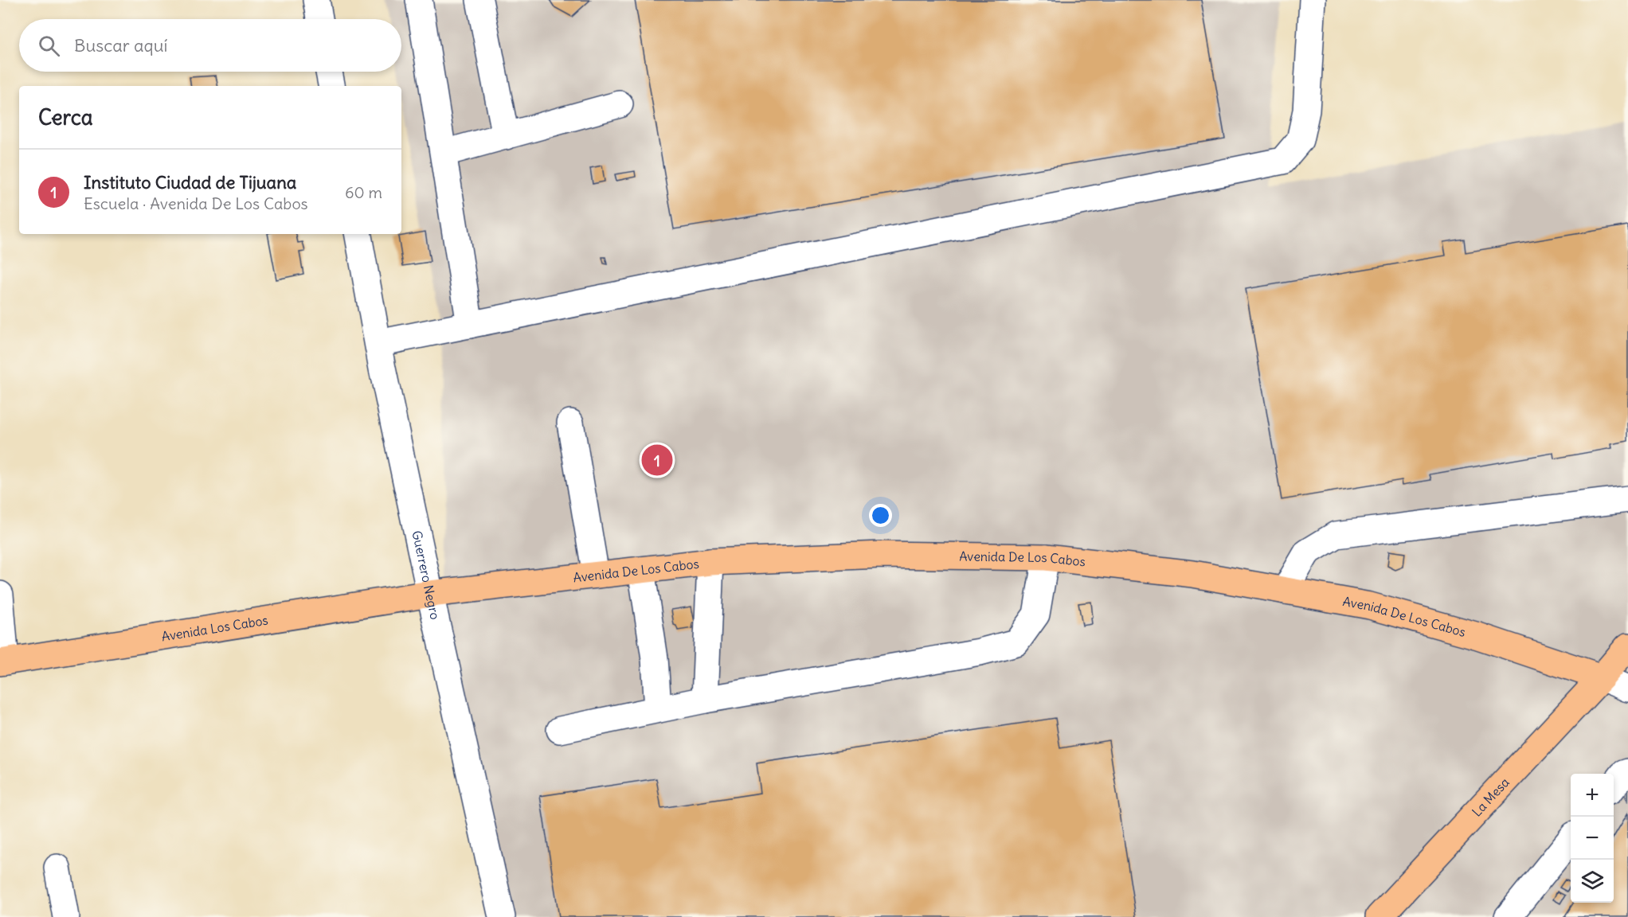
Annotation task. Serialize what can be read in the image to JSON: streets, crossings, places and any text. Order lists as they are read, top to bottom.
{
  "streets": {
    "main road": ["Avenida De Los Cabos", "Avenida Los Cabos", "La Mesa"],
    "street": ["Guerrero Negro"]
  },
  "crossings": [
    ["Avenida De Los Cabos", "Guerrero Negro"],
    ["Avenida De Los Cabos", "Avenida Los Cabos"],
    ["Avenida De Los Cabos", "La Mesa"],
    ["Guerrero Negro", "Avenida Los Cabos"]
  ],
  "page": {
    "search": "Buscar aquí",
    "heading": "Cerca",
    "list": [
      {
        "mark": "1",
        "name": "Instituto Ciudad de Tijuana",
        "note": "Escuela · Avenida De Los Cabos",
        "value": "60 m"
      }
    ],
    "pins": "1",
    "map_buttons": ["+", "−"]
  }
}
